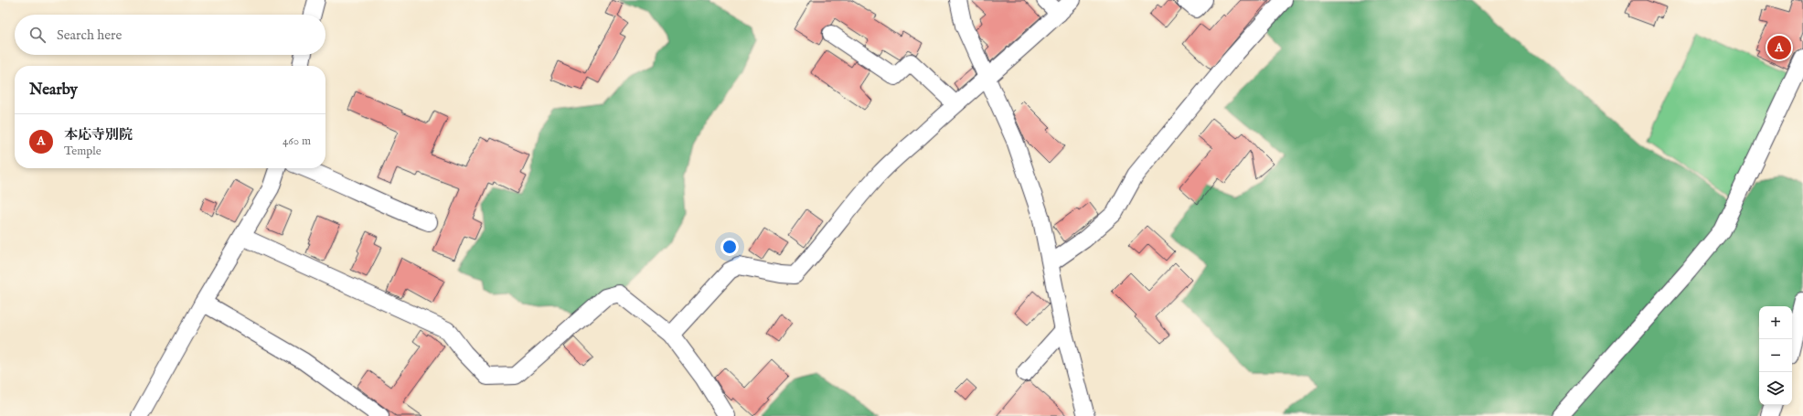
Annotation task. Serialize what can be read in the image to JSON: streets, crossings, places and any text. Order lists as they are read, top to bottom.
{
  "page": {
    "search": "Search here",
    "pins": "A",
    "heading": "Nearby",
    "list": [
      {
        "mark": "A",
        "name": "本応寺別院",
        "note": "Temple",
        "value": "460 m"
      }
    ],
    "map_buttons": ["+", "−"]
  }
}
